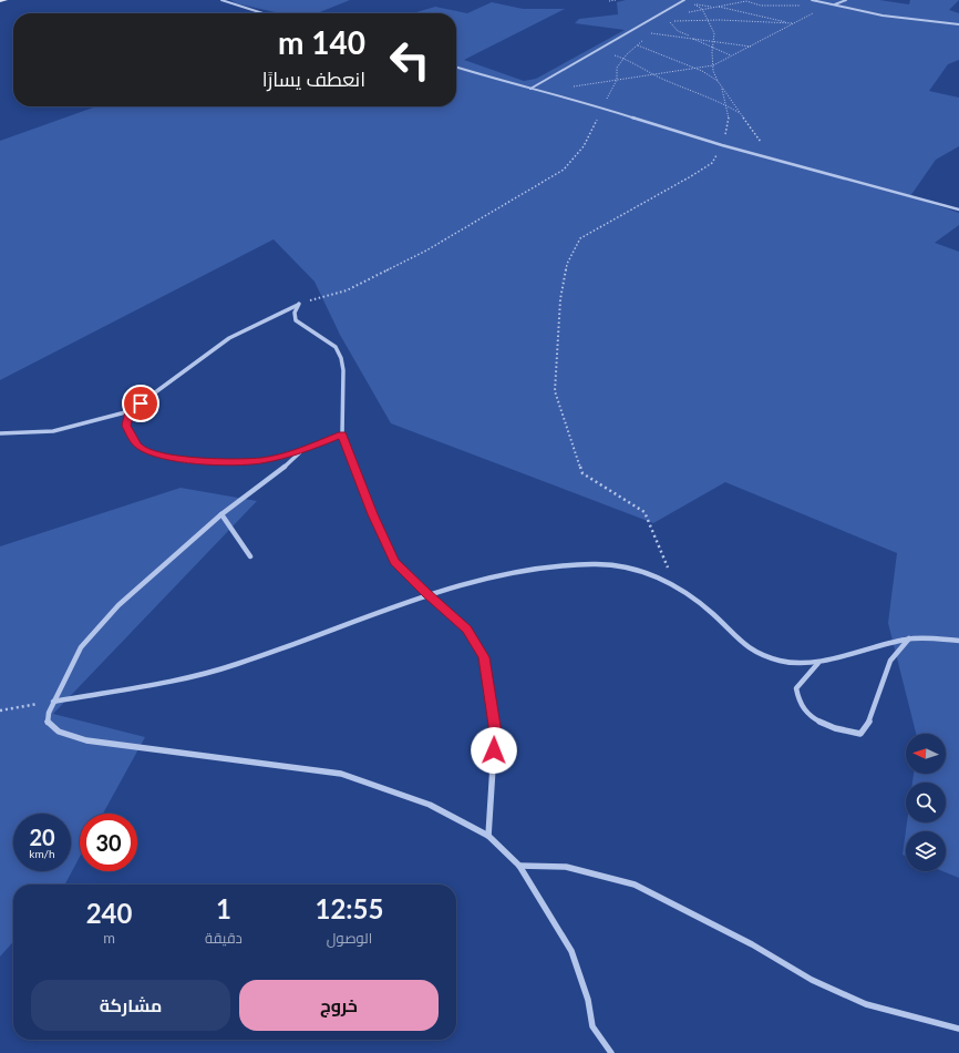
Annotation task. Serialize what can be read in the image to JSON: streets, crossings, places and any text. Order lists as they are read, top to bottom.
{
  "north": "left",
  "page": {
    "turn": ["140 m", "انعطف يسارًا"],
    "speed": "20 km/h",
    "limit": "30",
    "eta": [
      "12:55",
      "الوصول",
      "1",
      "دقيقة",
      "240",
      "m"
    ],
    "buttons": ["خروج", "مشاركة"]
  }
}
